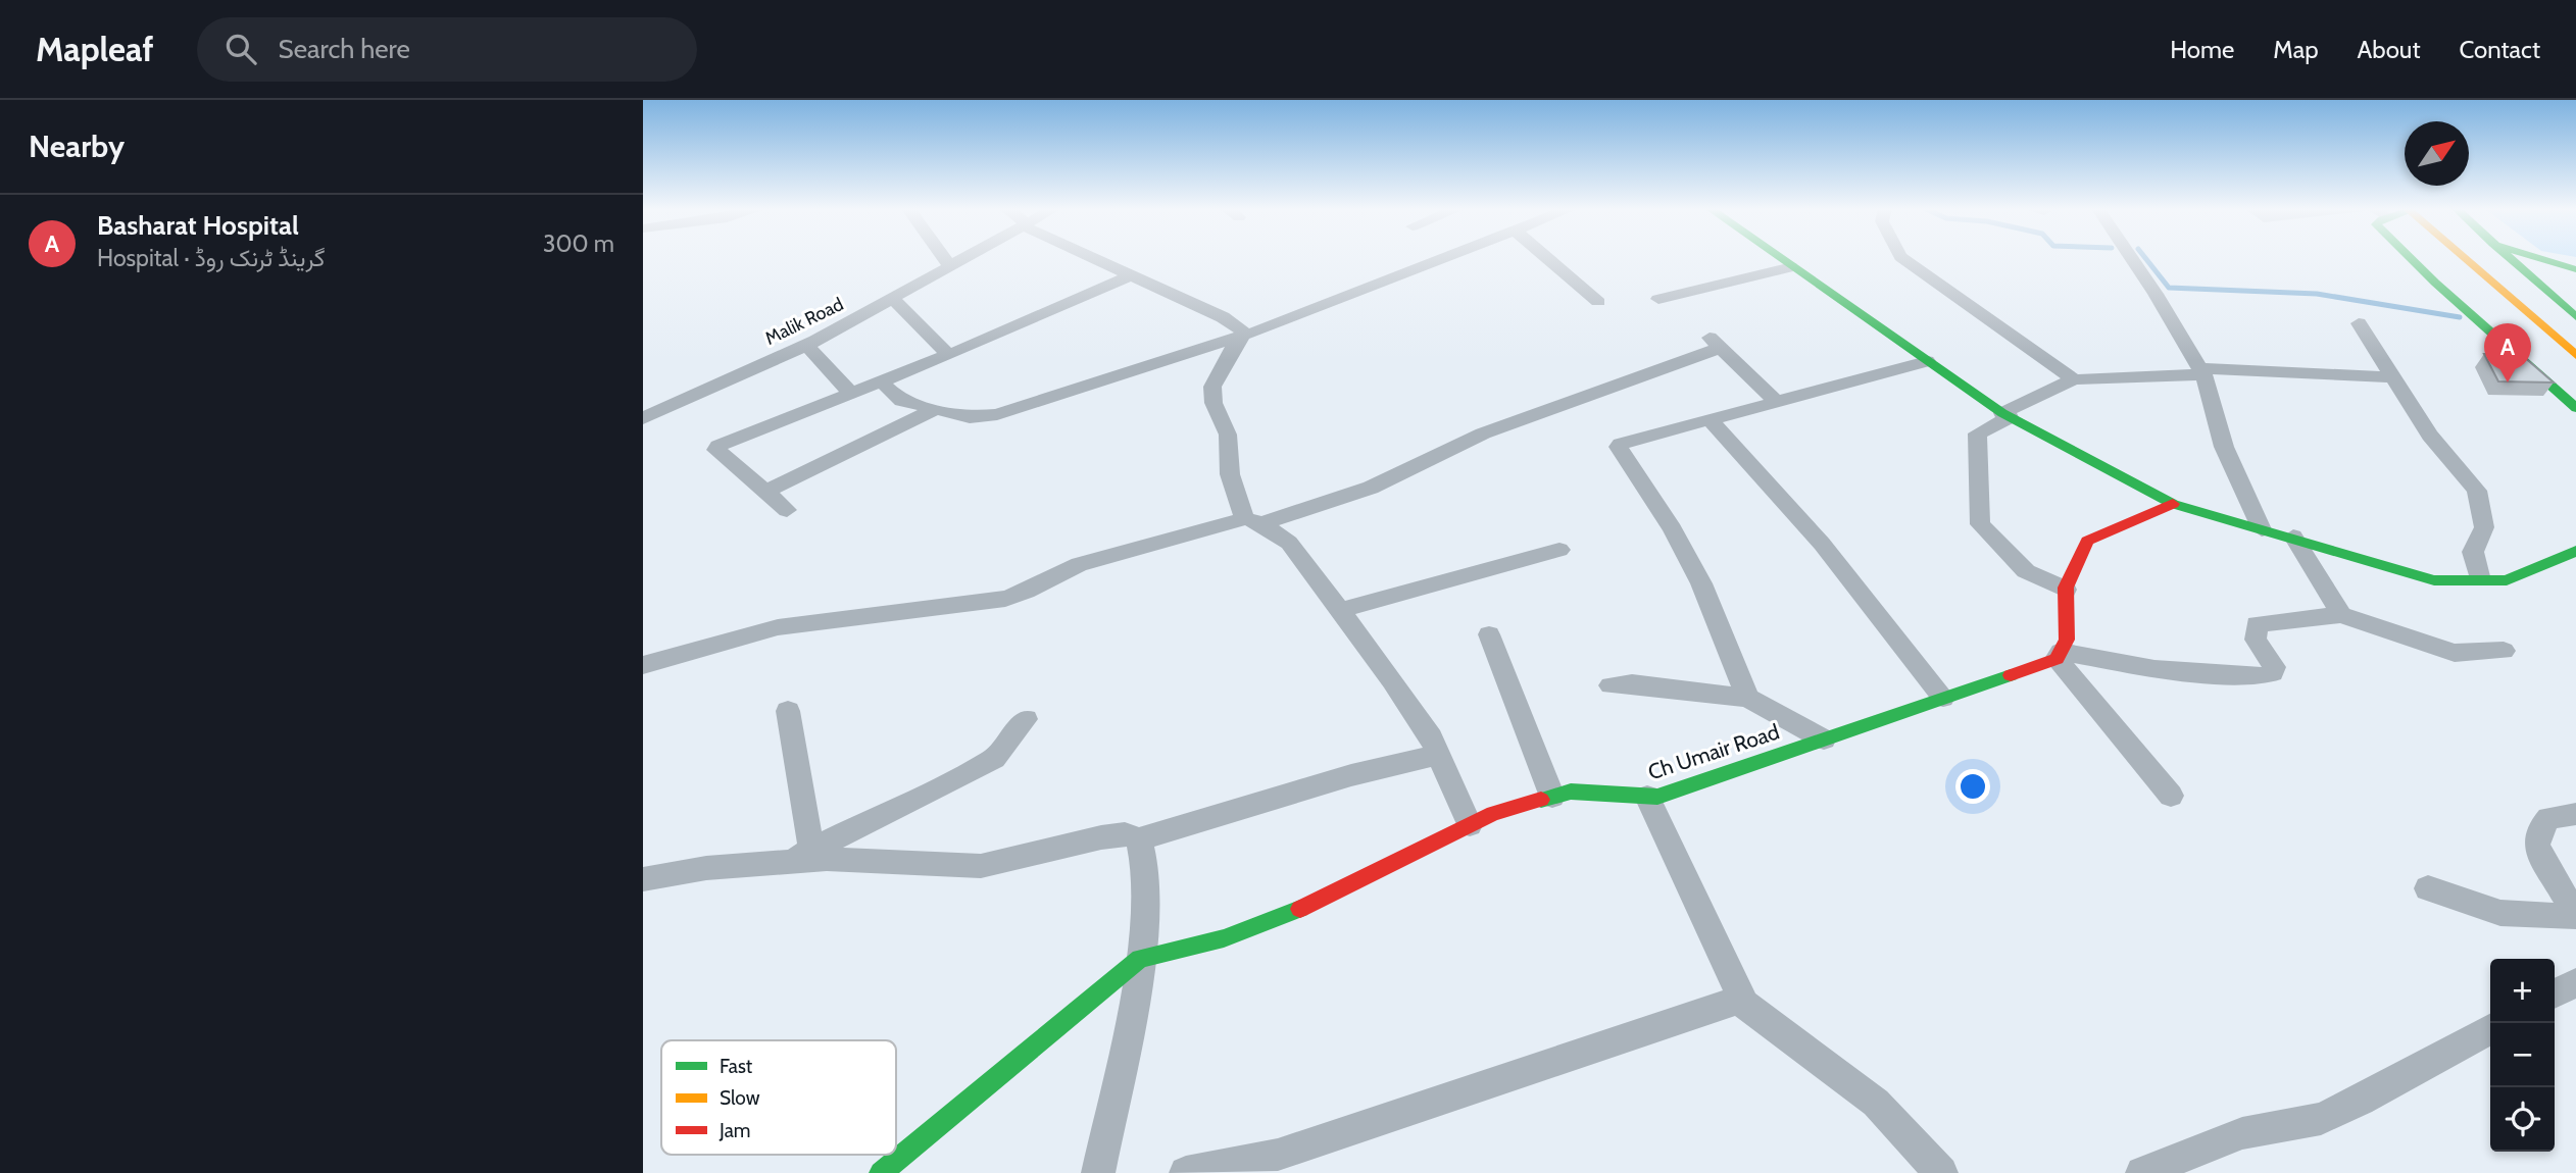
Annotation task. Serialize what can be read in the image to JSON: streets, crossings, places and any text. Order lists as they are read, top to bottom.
{
  "streets": {
    "main road": ["Ch Umair Road"],
    "street": ["Malik Road"]
  },
  "legend": ["Fast", "Slow", "Jam"],
  "north": "top right",
  "page": {
    "header": "Mapleaf",
    "search": "Search here",
    "nav": [
      "Home",
      "Map",
      "About",
      "Contact"
    ],
    "heading": "Nearby",
    "list": [
      {
        "mark": "A",
        "name": "Basharat Hospital",
        "note": "Hospital · گرینڈ ٹرنک روڈ",
        "value": "300 m"
      }
    ],
    "pins": "A",
    "map_buttons": ["+", "−"]
  }
}
